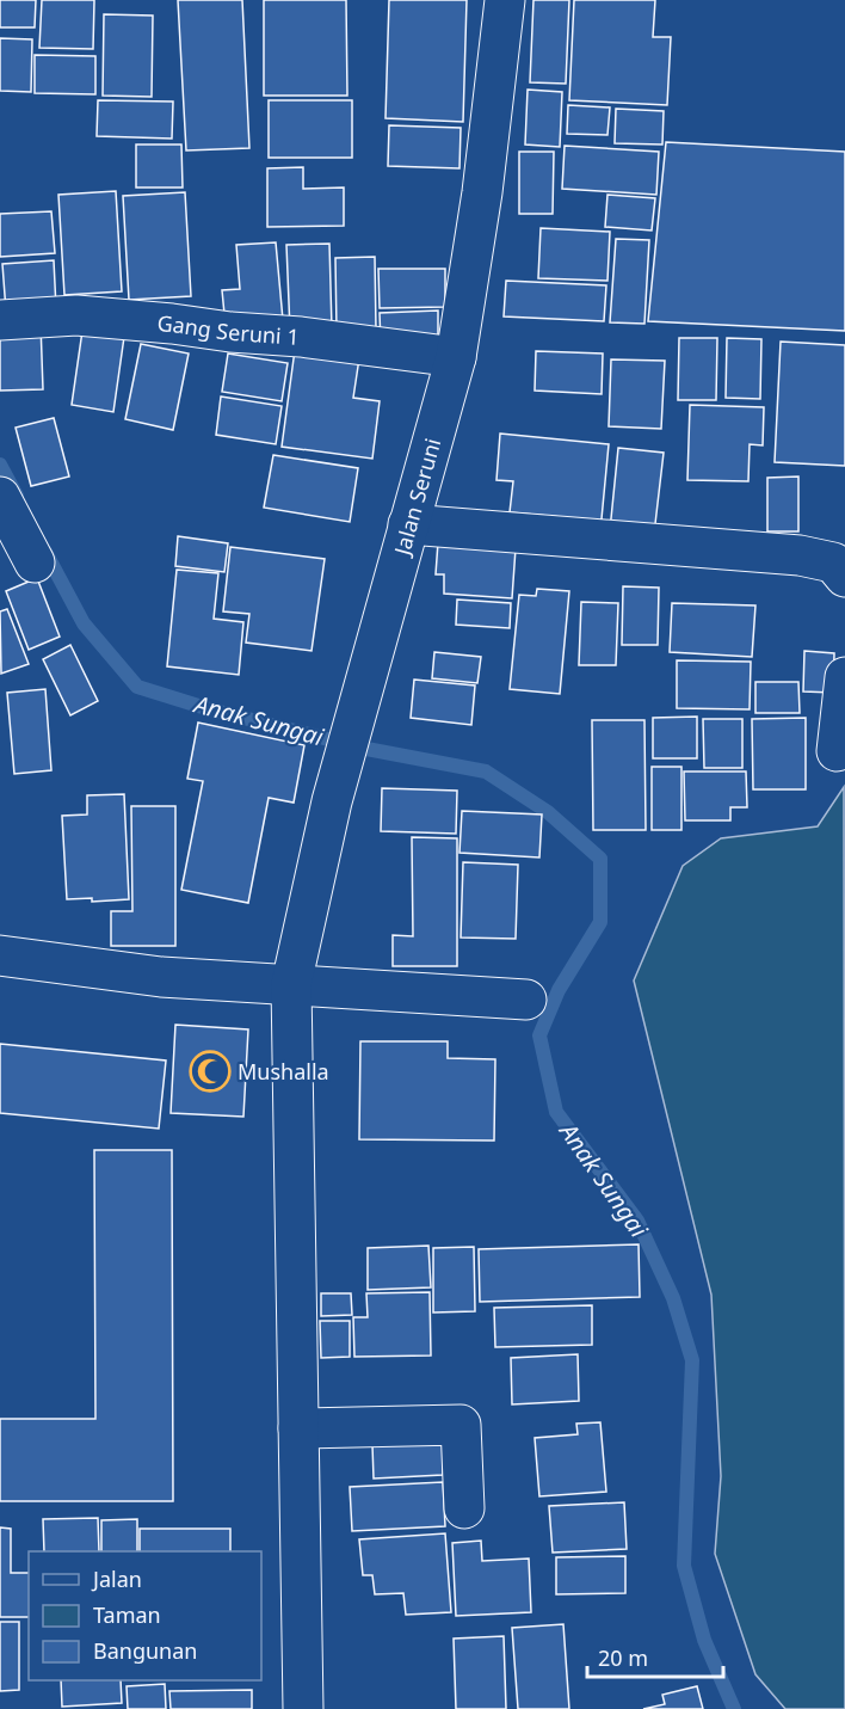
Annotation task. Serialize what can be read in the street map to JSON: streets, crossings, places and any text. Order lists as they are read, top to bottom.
{
  "streets": {
    "street": ["Gang Seruni 1", "Jalan Seruni"]
  },
  "crossings": [
    ["Gang Seruni 1", "Jalan Seruni"]
  ],
  "water": ["Anak Sungai"],
  "places": {
    "mosque": ["Mushalla"]
  },
  "legend": ["Jalan", "Taman", "Bangunan"],
  "scale_bar": "20 m"
}
